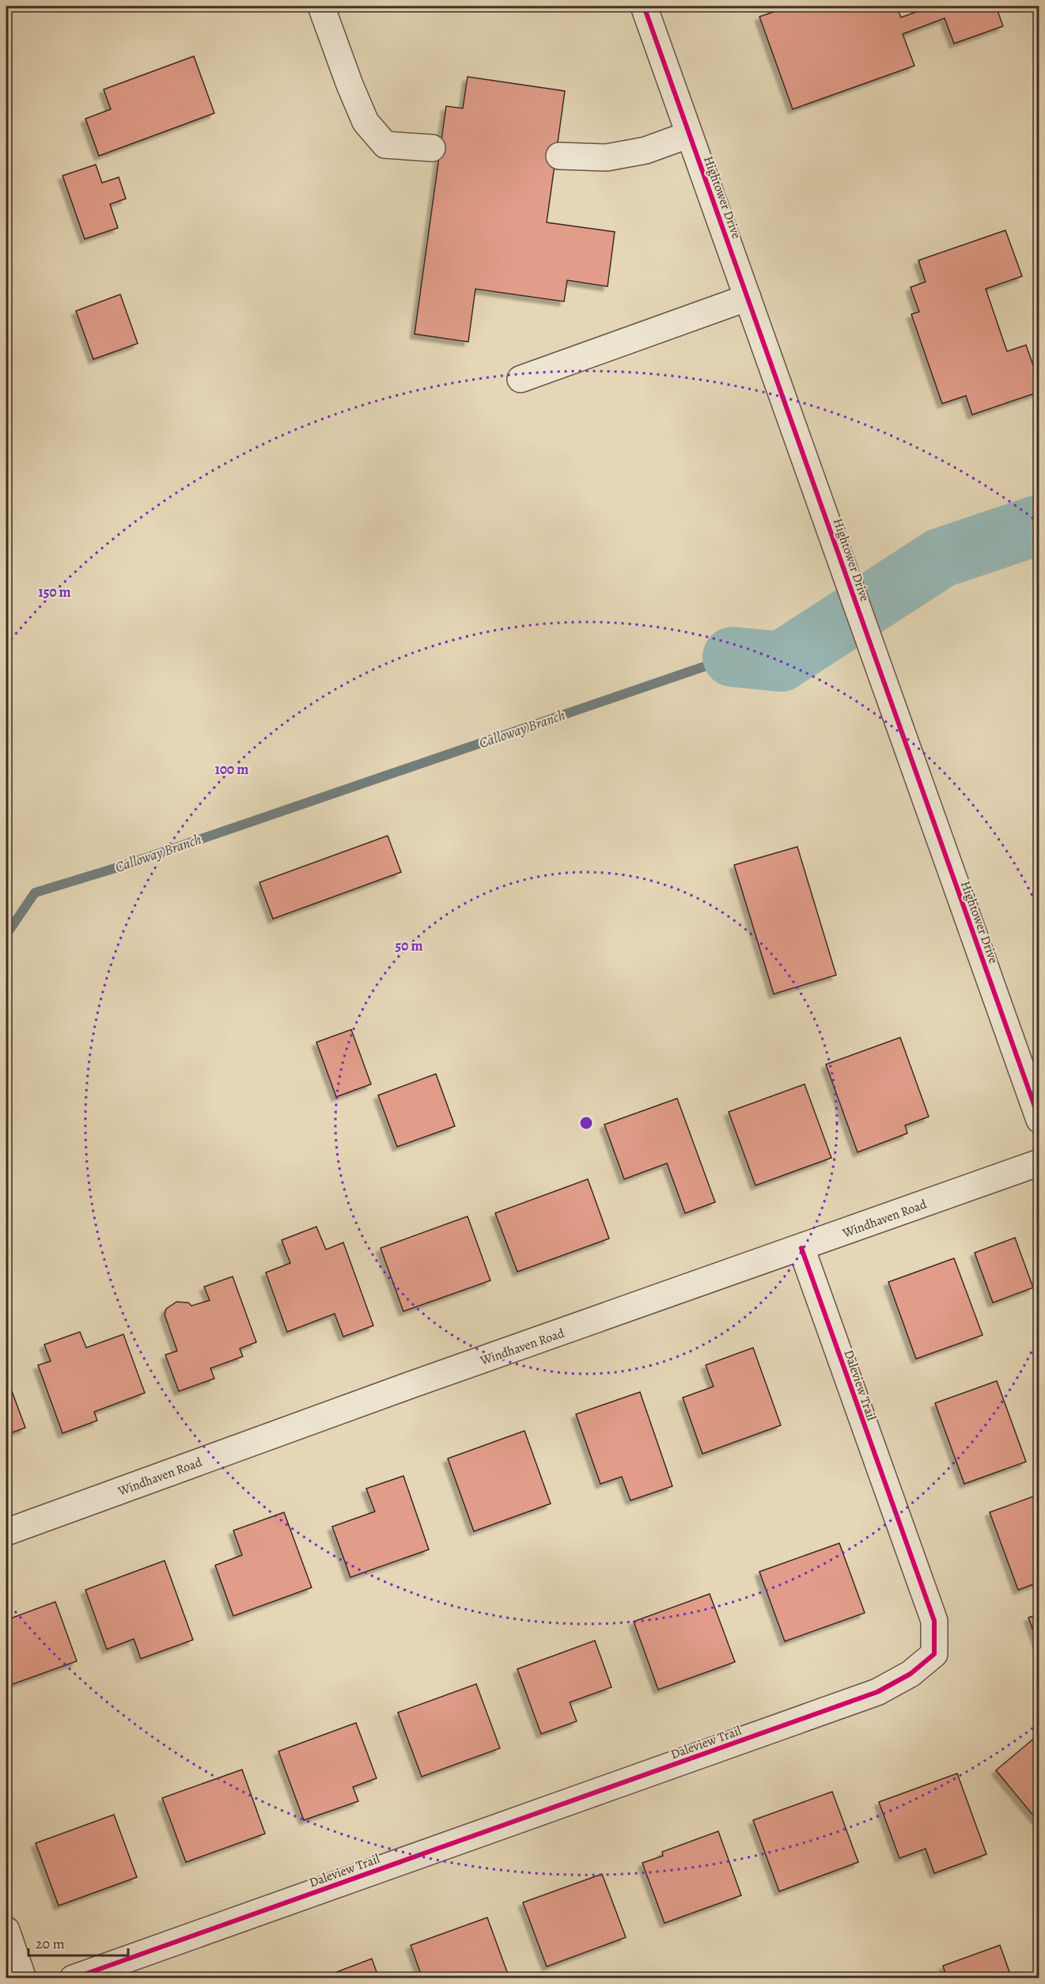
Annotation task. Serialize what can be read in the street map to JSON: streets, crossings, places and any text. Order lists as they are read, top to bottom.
{
  "streets": {
    "street": ["Hightower Drive", "Windhaven Road", "Daleview Trail"]
  },
  "crossings": [
    ["Windhaven Road", "Daleview Trail"]
  ],
  "water": ["Calloway Branch"],
  "scale_bar": "20 m",
  "rings": ["150 m", "100 m", "50 m"]
}
